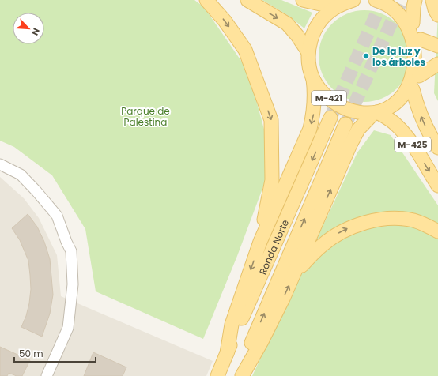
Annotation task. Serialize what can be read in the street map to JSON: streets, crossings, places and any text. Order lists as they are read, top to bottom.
{
  "streets": {
    "main road": ["M-421", "M-425", "Ronda Norte"]
  },
  "crossings": [
    ["M-421", "M-425"]
  ],
  "parks": ["Parque de Palestina"],
  "places": ["De la luz y los árboles"],
  "scale_bar": "50 m",
  "north": "bottom right"
}
